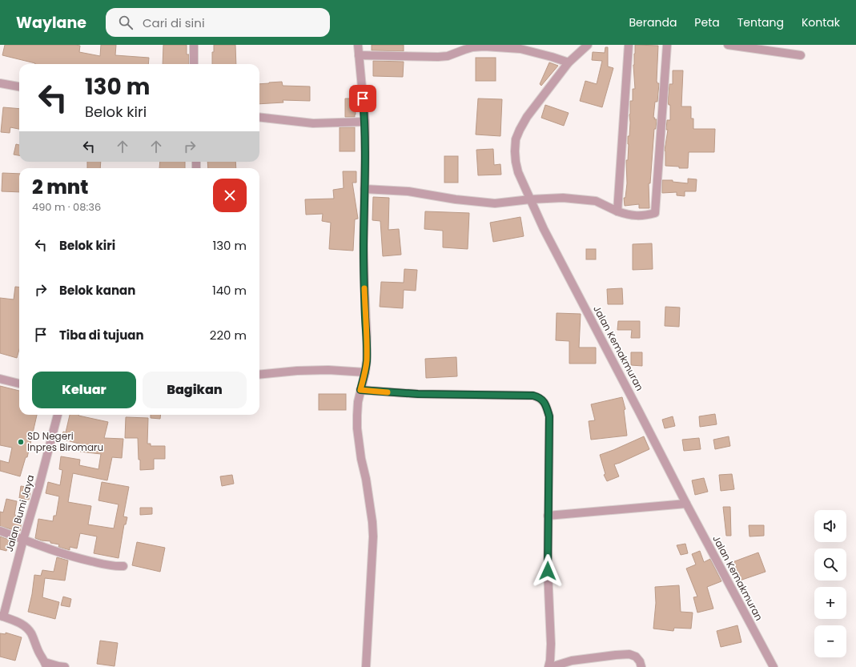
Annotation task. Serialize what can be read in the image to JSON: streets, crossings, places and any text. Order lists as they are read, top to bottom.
{
  "streets": {
    "street": ["Jalan Kemakmuran", "Jalan Bumi Jaya"]
  },
  "places": ["SD Negeri Inpres Biromaru"],
  "page": {
    "header": "Waylane",
    "search": "Cari di sini",
    "nav": [
      "Beranda",
      "Peta",
      "Tentang",
      "Kontak"
    ],
    "turn": ["130 m", "Belok kiri"],
    "heading": ["2 mnt", "490 m · 08:36"],
    "list": [
      {
        "name": "Belok kiri",
        "value": "130 m"
      },
      {
        "name": "Belok kanan",
        "value": "140 m"
      },
      {
        "name": "Tiba di tujuan",
        "value": "220 m"
      }
    ],
    "buttons": ["Keluar", "Bagikan"],
    "map_buttons": ["+", "−"]
  }
}
